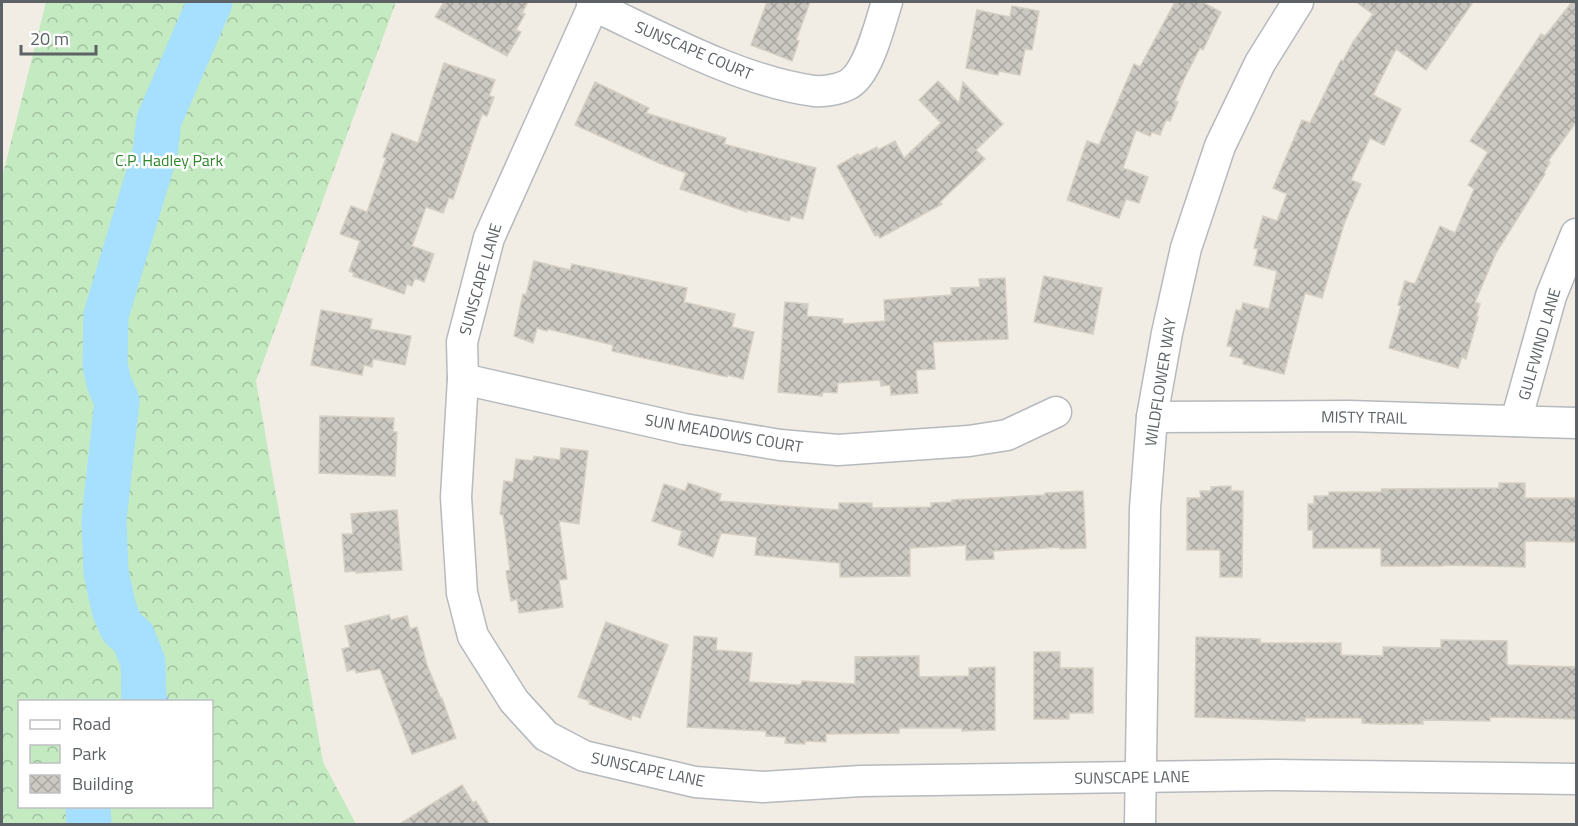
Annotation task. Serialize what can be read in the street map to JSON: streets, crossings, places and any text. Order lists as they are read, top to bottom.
{
  "streets": {
    "street": [
      "SUNSCAPE COURT",
      "SUNSCAPE LANE",
      "GULFWIND LANE",
      "WILDFLOWER WAY",
      "MISTY TRAIL",
      "SUN MEADOWS COURT"
    ]
  },
  "crossings": [
    ["SUNSCAPE COURT", "SUNSCAPE LANE"],
    ["SUNSCAPE LANE", "WILDFLOWER WAY"],
    ["SUNSCAPE LANE", "SUN MEADOWS COURT"],
    ["GULFWIND LANE", "MISTY TRAIL"],
    ["WILDFLOWER WAY", "MISTY TRAIL"]
  ],
  "parks": ["C.P. Hadley Park"],
  "legend": ["Road", "Park", "Building"],
  "scale_bar": "20 m"
}
